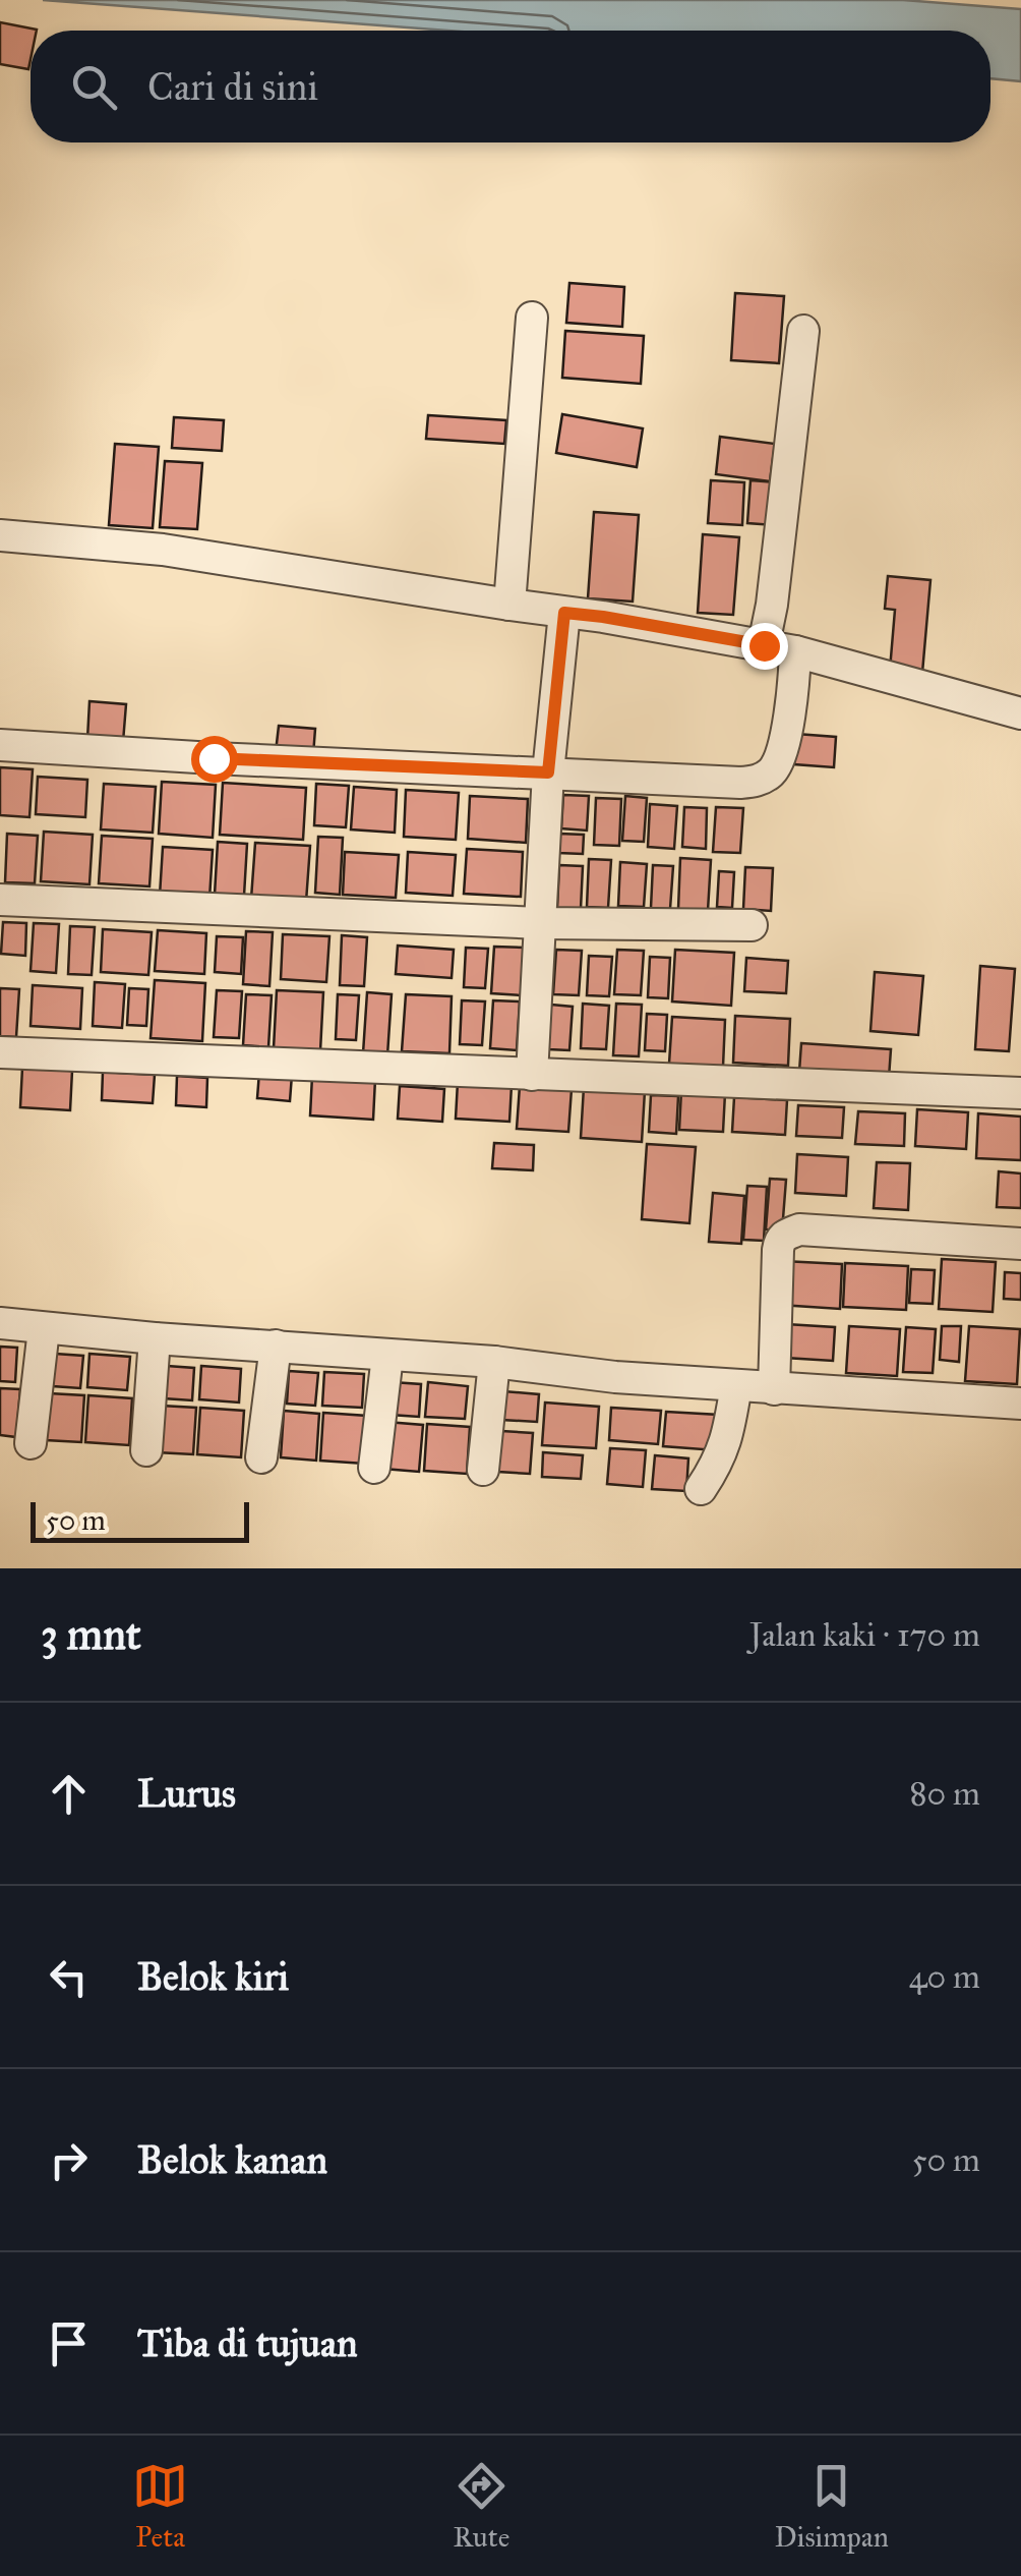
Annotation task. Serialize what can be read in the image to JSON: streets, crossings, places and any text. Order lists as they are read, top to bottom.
{
  "scale_bar": "50 m",
  "page": {
    "search": "Cari di sini",
    "scale": "50 m",
    "heading": ["3 mnt", "Jalan kaki · 170 m"],
    "list": [
      ["Lurus", "80 m"],
      ["Belok kiri", "40 m"],
      ["Belok kanan", "50 m"],
      "Tiba di tujuan"
    ],
    "nav": ["Peta", "Rute", "Disimpan"]
  }
}
